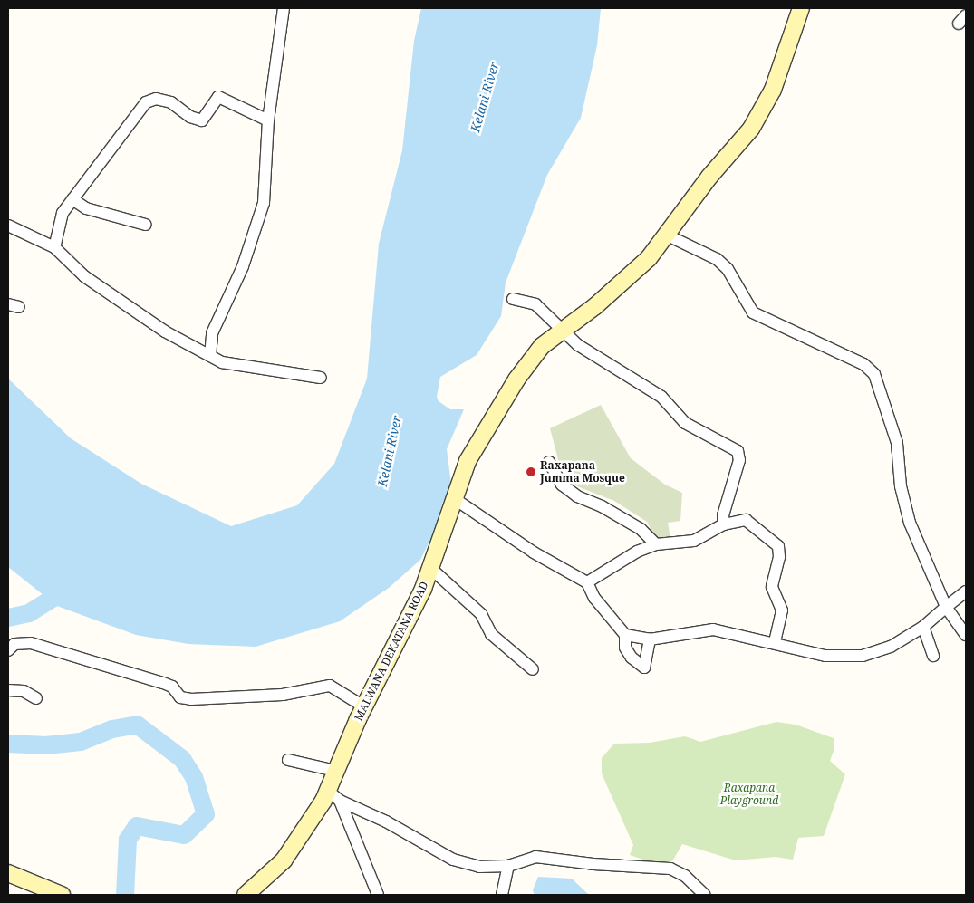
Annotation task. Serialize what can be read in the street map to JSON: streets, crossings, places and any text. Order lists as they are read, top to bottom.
{
  "streets": {
    "main road": ["MALWANA DEKATANA ROAD"]
  },
  "water": ["Kelani River"],
  "parks": ["Raxapana Playground"],
  "places": ["Raxapana Jumma Mosque"]
}
